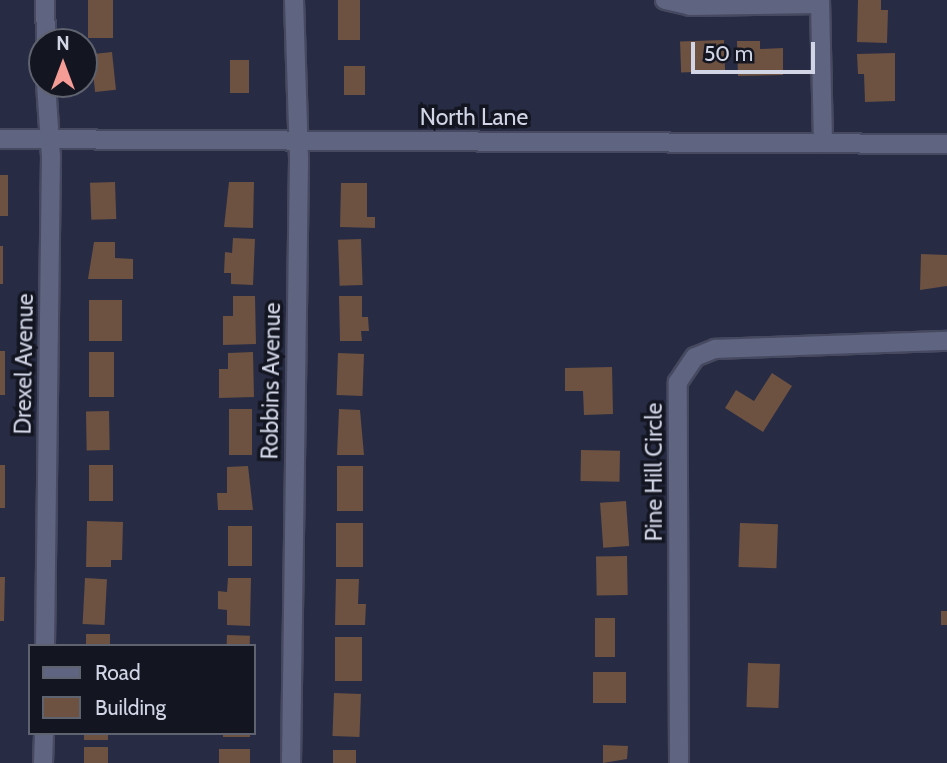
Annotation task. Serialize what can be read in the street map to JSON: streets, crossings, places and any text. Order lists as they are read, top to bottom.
{
  "streets": {
    "street": [
      "North Lane",
      "Drexel Avenue",
      "Robbins Avenue",
      "Pine Hill Circle"
    ]
  },
  "crossings": [
    ["North Lane", "Drexel Avenue"],
    ["North Lane", "Robbins Avenue"]
  ],
  "legend": ["Road", "Building"],
  "scale_bar": "50 m",
  "north": "top"
}
